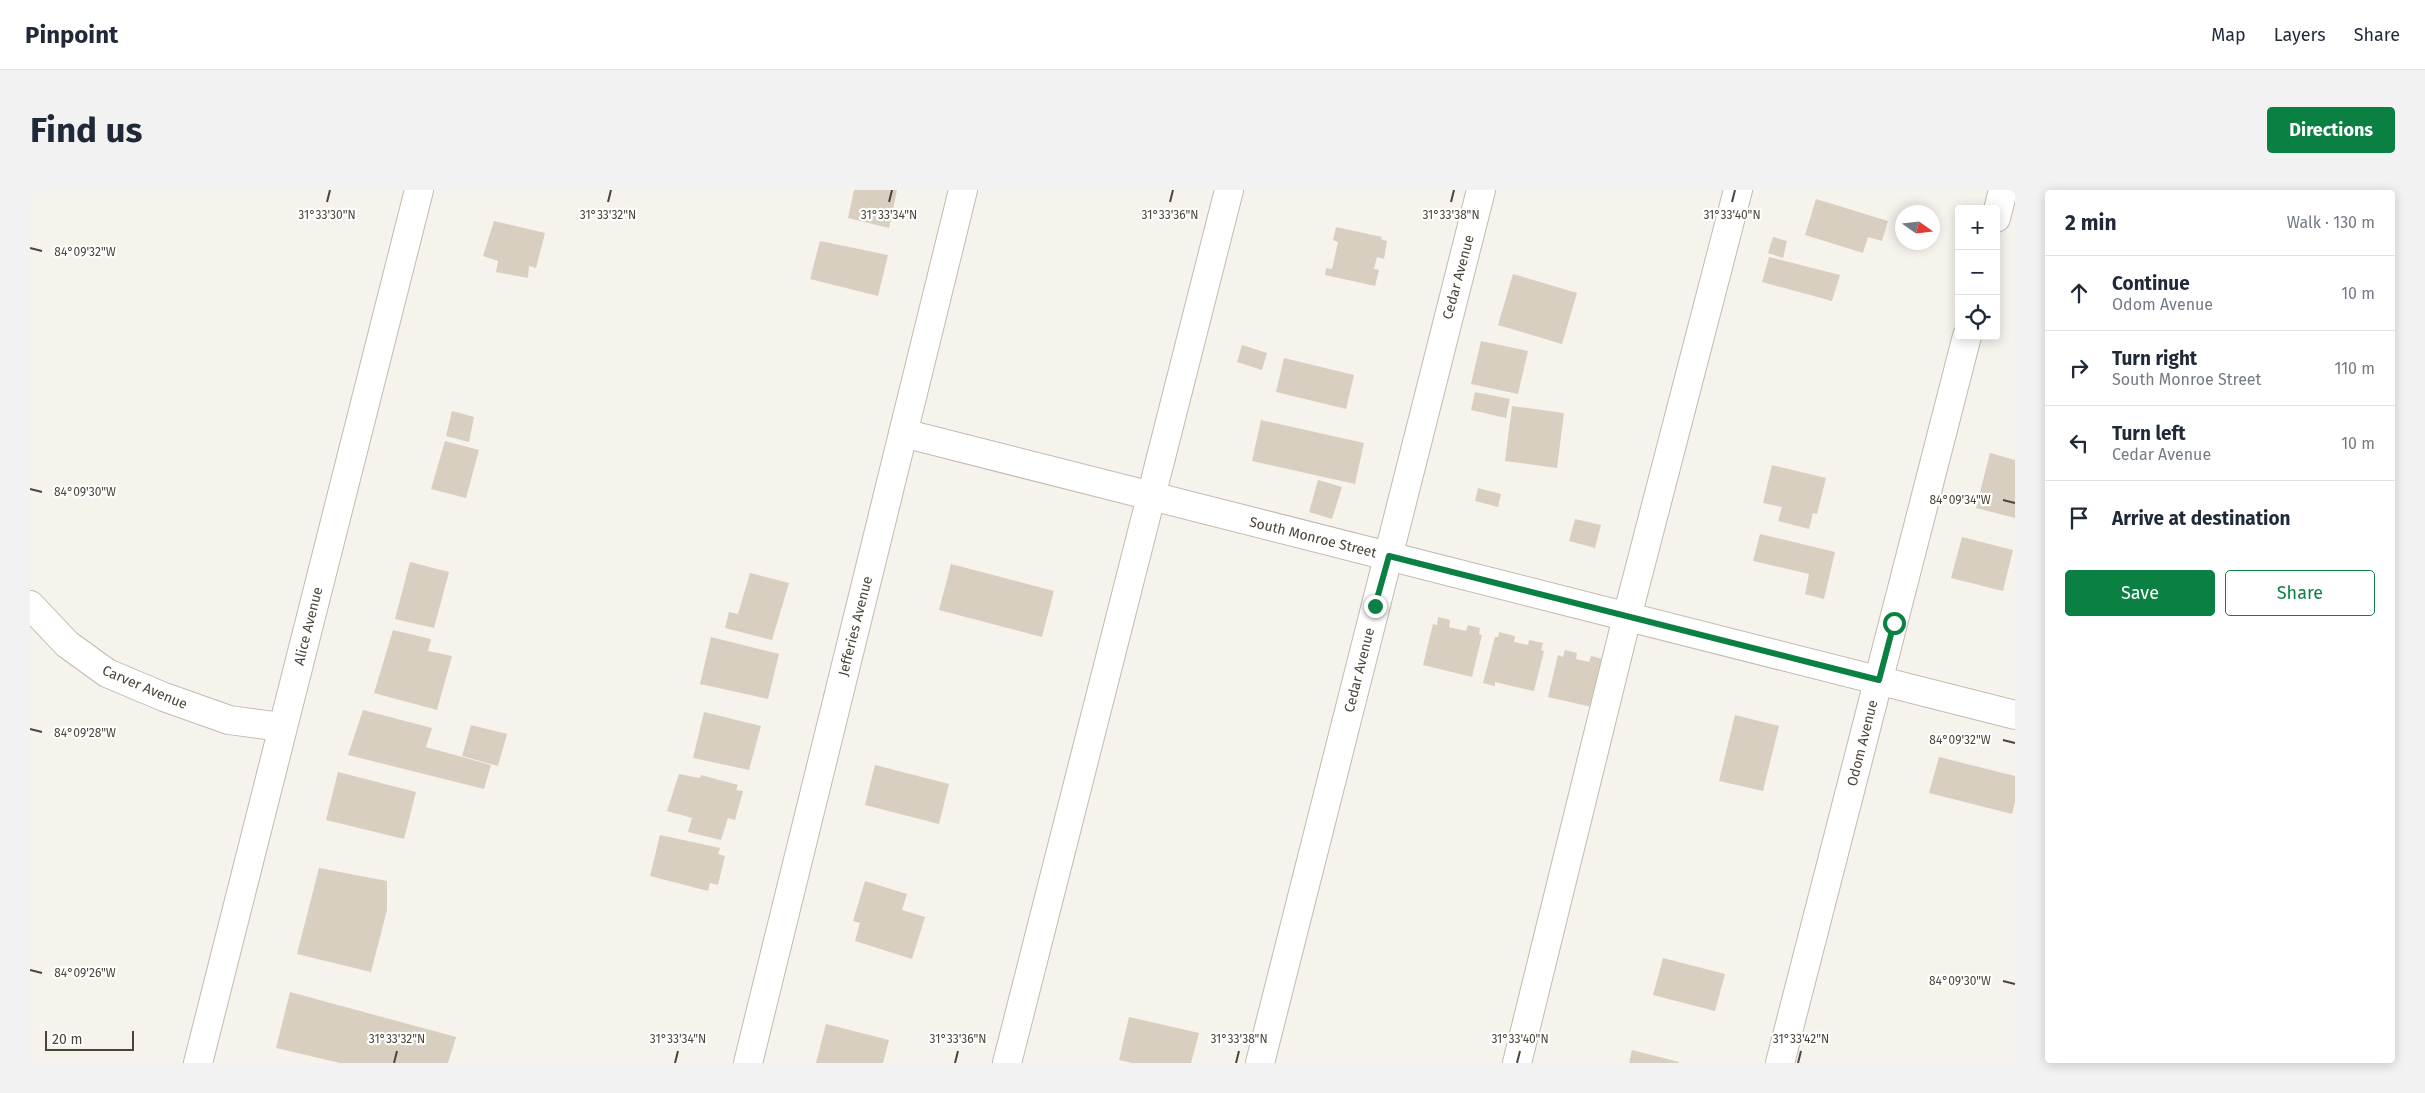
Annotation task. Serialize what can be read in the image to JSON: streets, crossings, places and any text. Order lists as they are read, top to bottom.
{
  "streets": {
    "street": [
      "Cedar Avenue",
      "South Monroe Street",
      "Alice Avenue",
      "Jefferies Avenue",
      "Carver Avenue",
      "Odom Avenue"
    ]
  },
  "crossings": [
    ["Cedar Avenue", "South Monroe Street"],
    ["South Monroe Street", "Jefferies Avenue"],
    ["South Monroe Street", "Odom Avenue"],
    ["Alice Avenue", "Carver Avenue"]
  ],
  "scale_bar": "20 m",
  "north": "right",
  "page": {
    "header": "Pinpoint",
    "nav": ["Map", "Layers", "Share"],
    "buttons": [
      "Directions",
      ["Save", "Share"]
    ],
    "title": "Find us",
    "heading": ["2 min", "Walk · 130 m"],
    "map_buttons": ["+", "−"],
    "list": [
      ["Continue", "Odom Avenue", "10 m"],
      ["Turn right", "South Monroe Street", "110 m"],
      ["Turn left", "Cedar Avenue", "10 m"],
      "Arrive at destination"
    ],
    "scale": "20 m"
  },
  "coordinates": [
    "31°33'30\"N",
    "31°33'32\"N",
    "31°33'34\"N",
    "31°33'36\"N",
    "31°33'38\"N",
    "31°33'40\"N",
    "84°09'32\"W",
    "84°09'30\"W",
    "84°09'34\"W",
    "84°09'28\"W",
    "84°09'26\"W",
    "31°33'42\"N"
  ]
}
